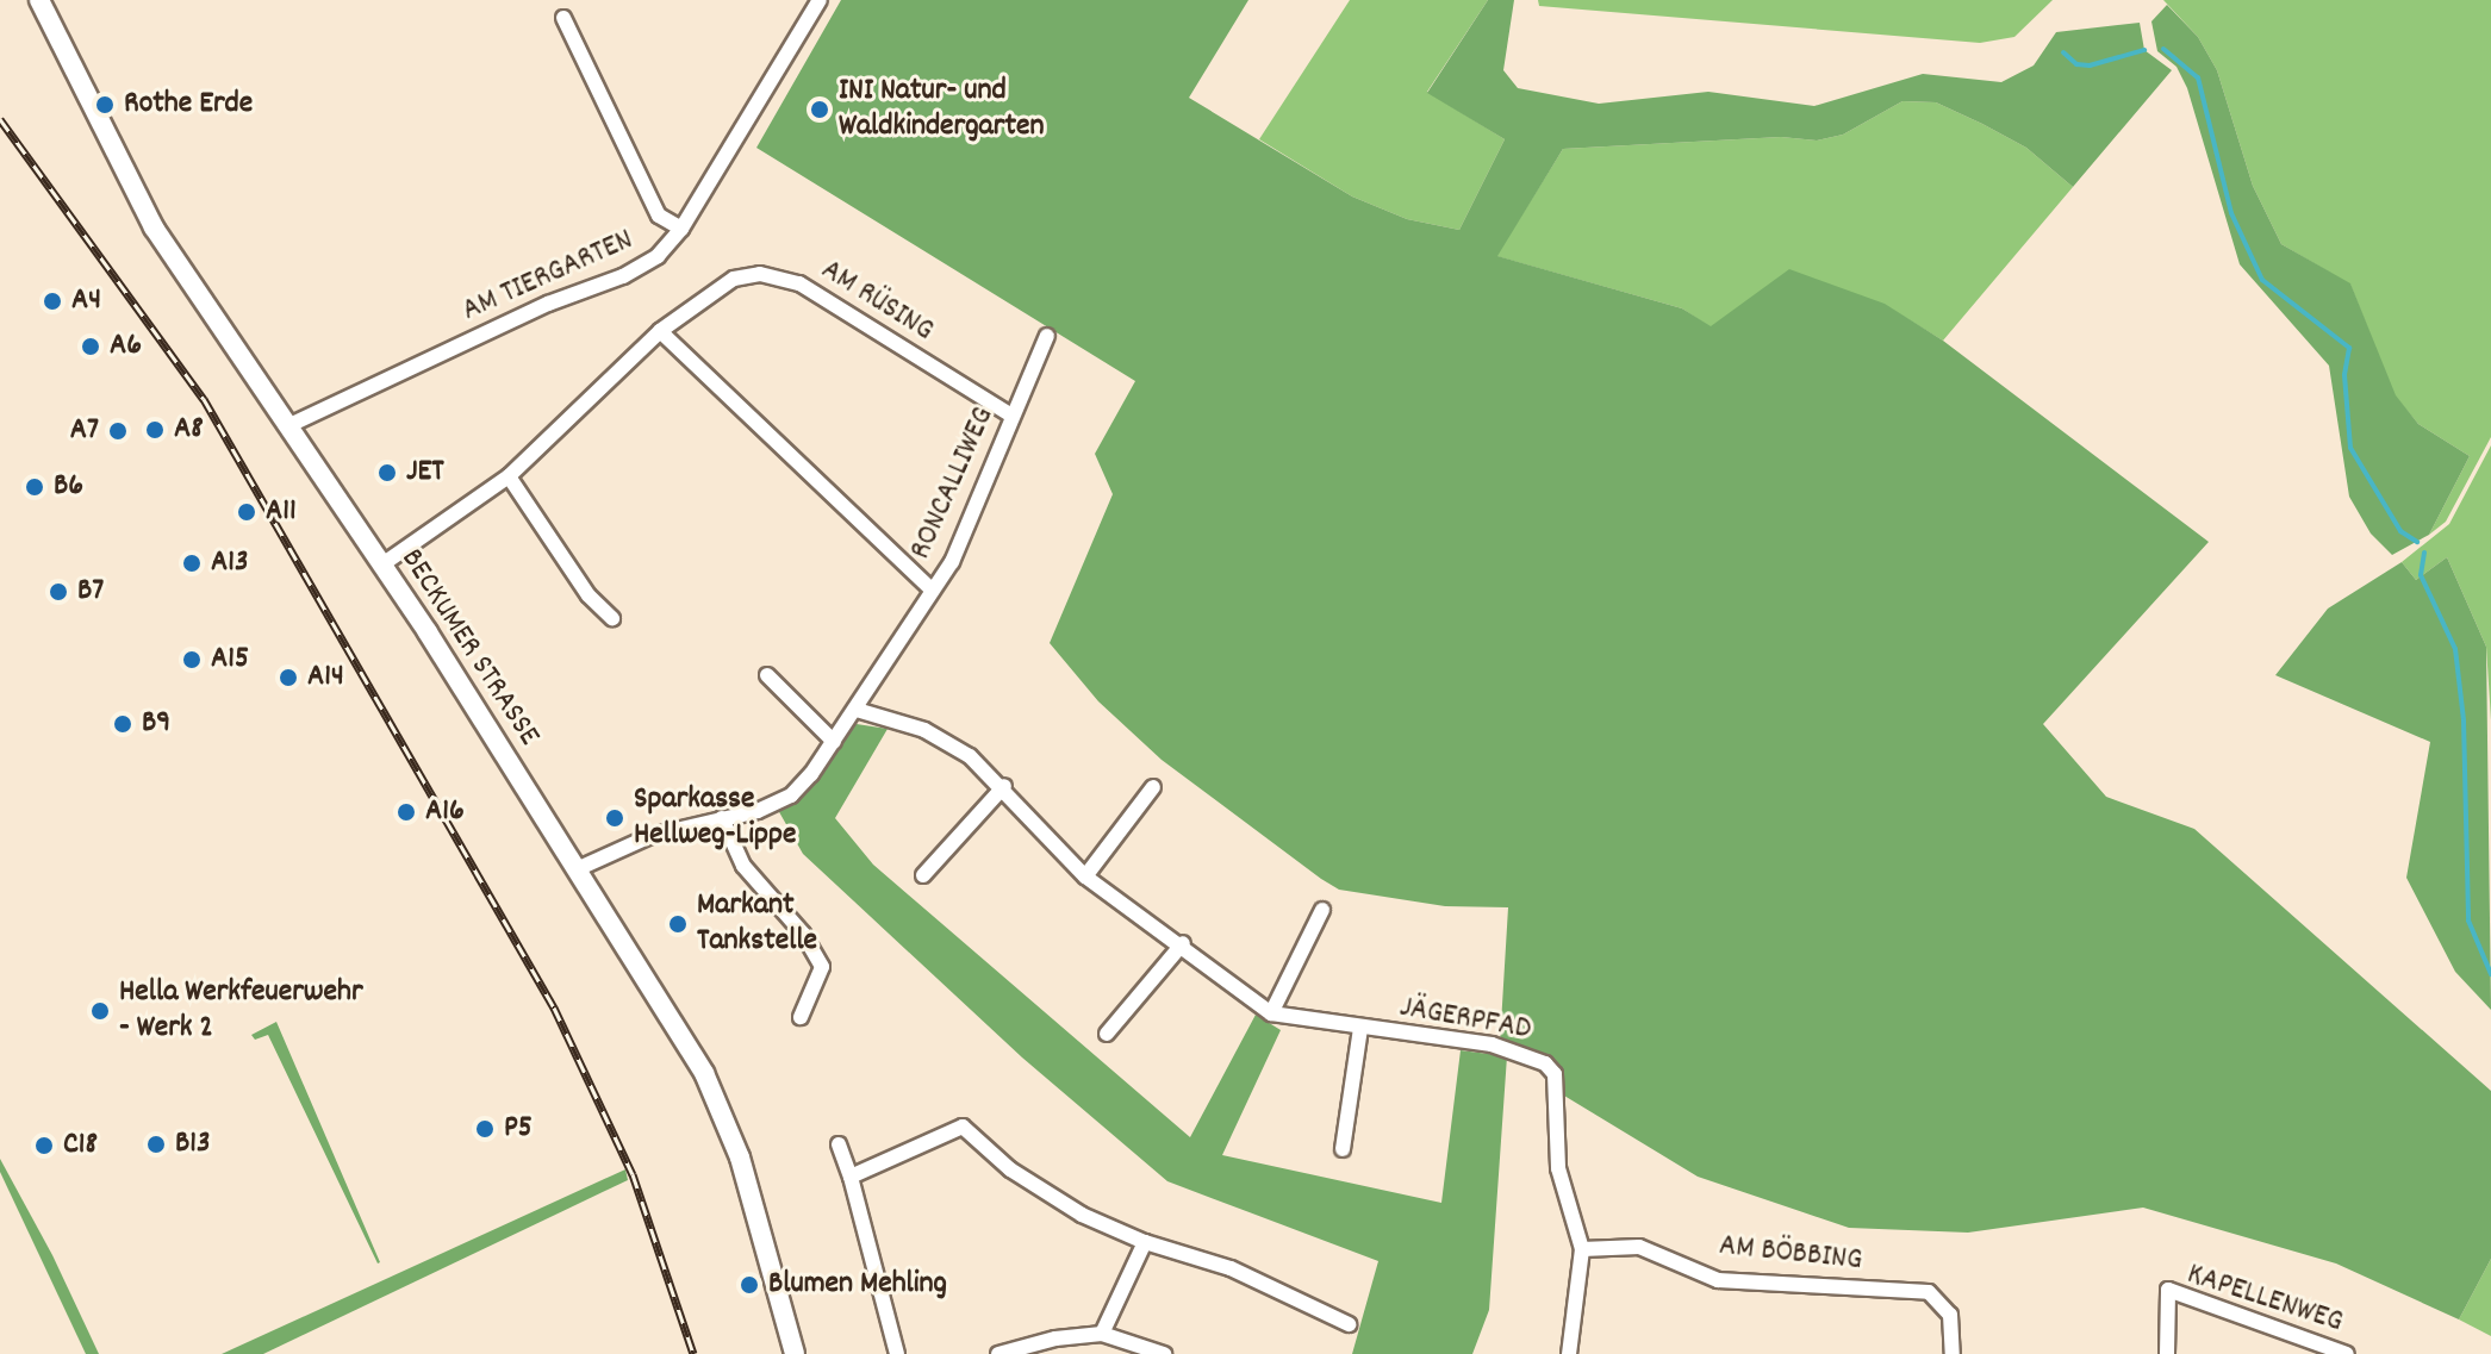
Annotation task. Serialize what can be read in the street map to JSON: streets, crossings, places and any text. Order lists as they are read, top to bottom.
{
  "streets": {
    "main road": ["BECKUMER STRASSE"],
    "street": [
      "AM TIERGARTEN",
      "AM RÜSING",
      "RONCALLIWEG",
      "JÄGERPFAD",
      "AM BÖBBING",
      "KAPELLENWEG"
    ]
  },
  "crossings": [
    ["AM TIERGARTEN", "BECKUMER STRASSE"],
    ["AM RÜSING", "RONCALLIWEG"],
    ["AM RÜSING", "BECKUMER STRASSE"],
    ["RONCALLIWEG", "BECKUMER STRASSE"],
    ["RONCALLIWEG", "JÄGERPFAD"],
    ["JÄGERPFAD", "AM BÖBBING"]
  ],
  "places": [
    "Rothe Erde",
    "INI Natur- und Waldkindergarten",
    "A4",
    "A6",
    "A8",
    "A7",
    "JET",
    "B6",
    "A11",
    "A13",
    "B7",
    "A15",
    "A14",
    "B9",
    "A16",
    "Sparkasse Hellweg-Lippe",
    "Markant Tankstelle",
    "Hella Werkfeuerwehr - Werk 2",
    "P5",
    "B13",
    "C18",
    "Blumen Mehling"
  ]
}
